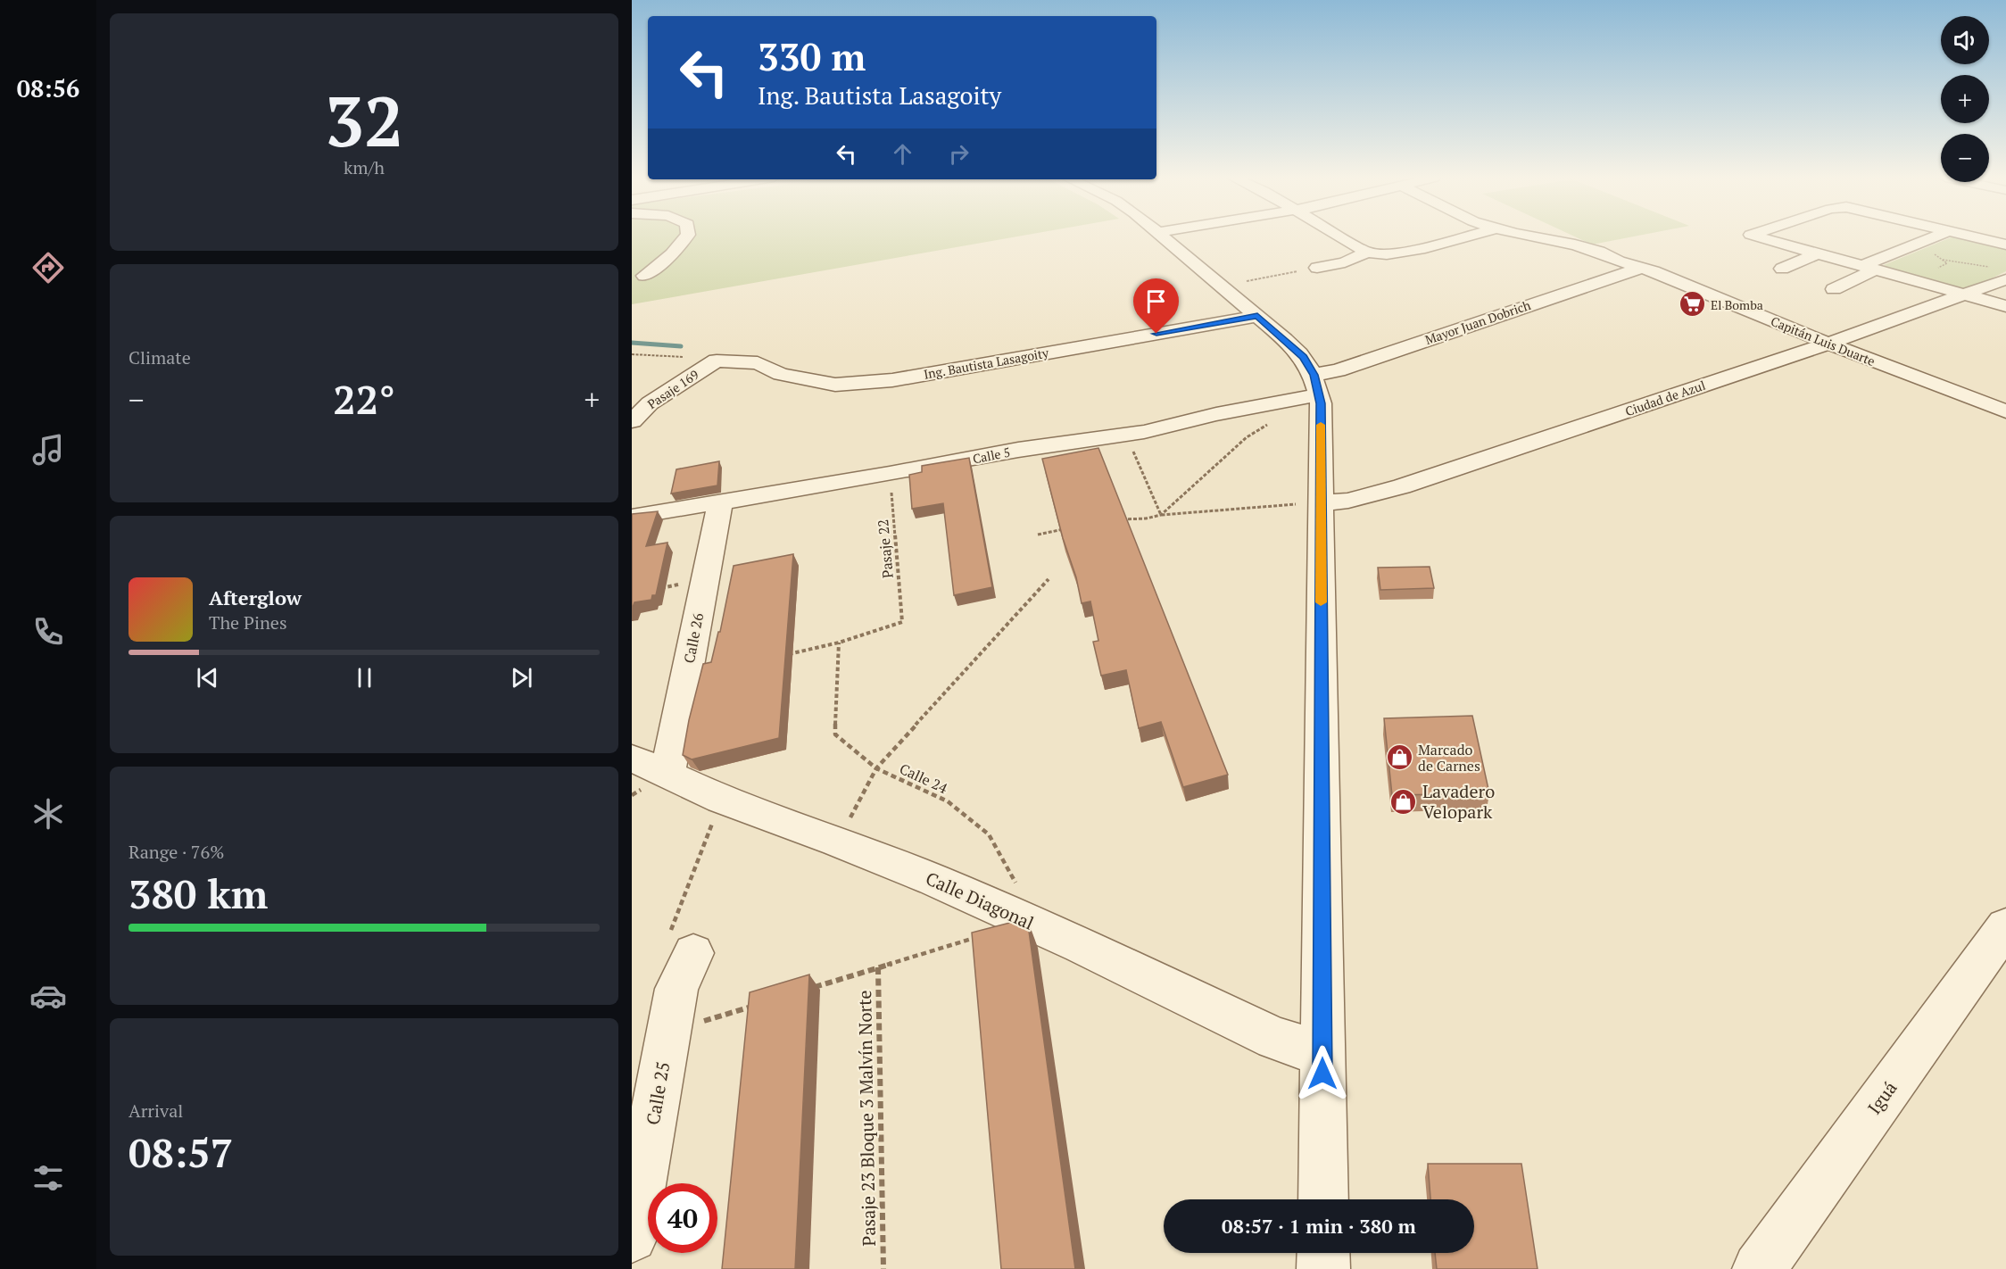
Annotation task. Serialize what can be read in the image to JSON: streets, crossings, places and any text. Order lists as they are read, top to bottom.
{
  "streets": {
    "street": [
      "Mayor Juan Dobrich",
      "Capitán Luis Duarte",
      "Ing. Bautista Lasagoity",
      "Pasaje 169",
      "Ciudad de Azul",
      "Calle 5",
      "Calle 26",
      "Calle Diagonal",
      "Calle 25",
      "Iguá"
    ],
    "path": ["Pasaje 22", "Calle 24", "Pasaje 23 Bloque 3 Malvín Norte"]
  },
  "crossings": [
    ["Mayor Juan Dobrich", "Capitán Luis Duarte"],
    ["Mayor Juan Dobrich", "Calle 5"],
    ["Capitán Luis Duarte", "Ciudad de Azul"],
    ["Ing. Bautista Lasagoity", "Pasaje 169"],
    ["Calle 5", "Pasaje 22"],
    ["Calle 5", "Calle 26"],
    ["Pasaje 22", "Calle 24"],
    ["Calle 26", "Calle Diagonal"],
    ["Calle 24", "Calle Diagonal"]
  ],
  "places": {
    "supermarket": ["El Bomba"],
    "shop": ["Marcado de Carnes", "Lavadero Velopark"]
  },
  "page": {
    "tabs": "08:56",
    "tile": [
      ["32", "km/h"],
      "Climate",
      ["Range · 76%", "380 km"],
      ["Arrival", "08:57"]
    ],
    "map_buttons": ["+", "−"],
    "turn": ["330 m", "Ing. Bautista Lasagoity"],
    "heat": ["−", "22°", "+"],
    "song": ["Afterglow", "The Pines"],
    "limit": "40",
    "trip": "08:57 · 1 min · 380 m"
  }
}
